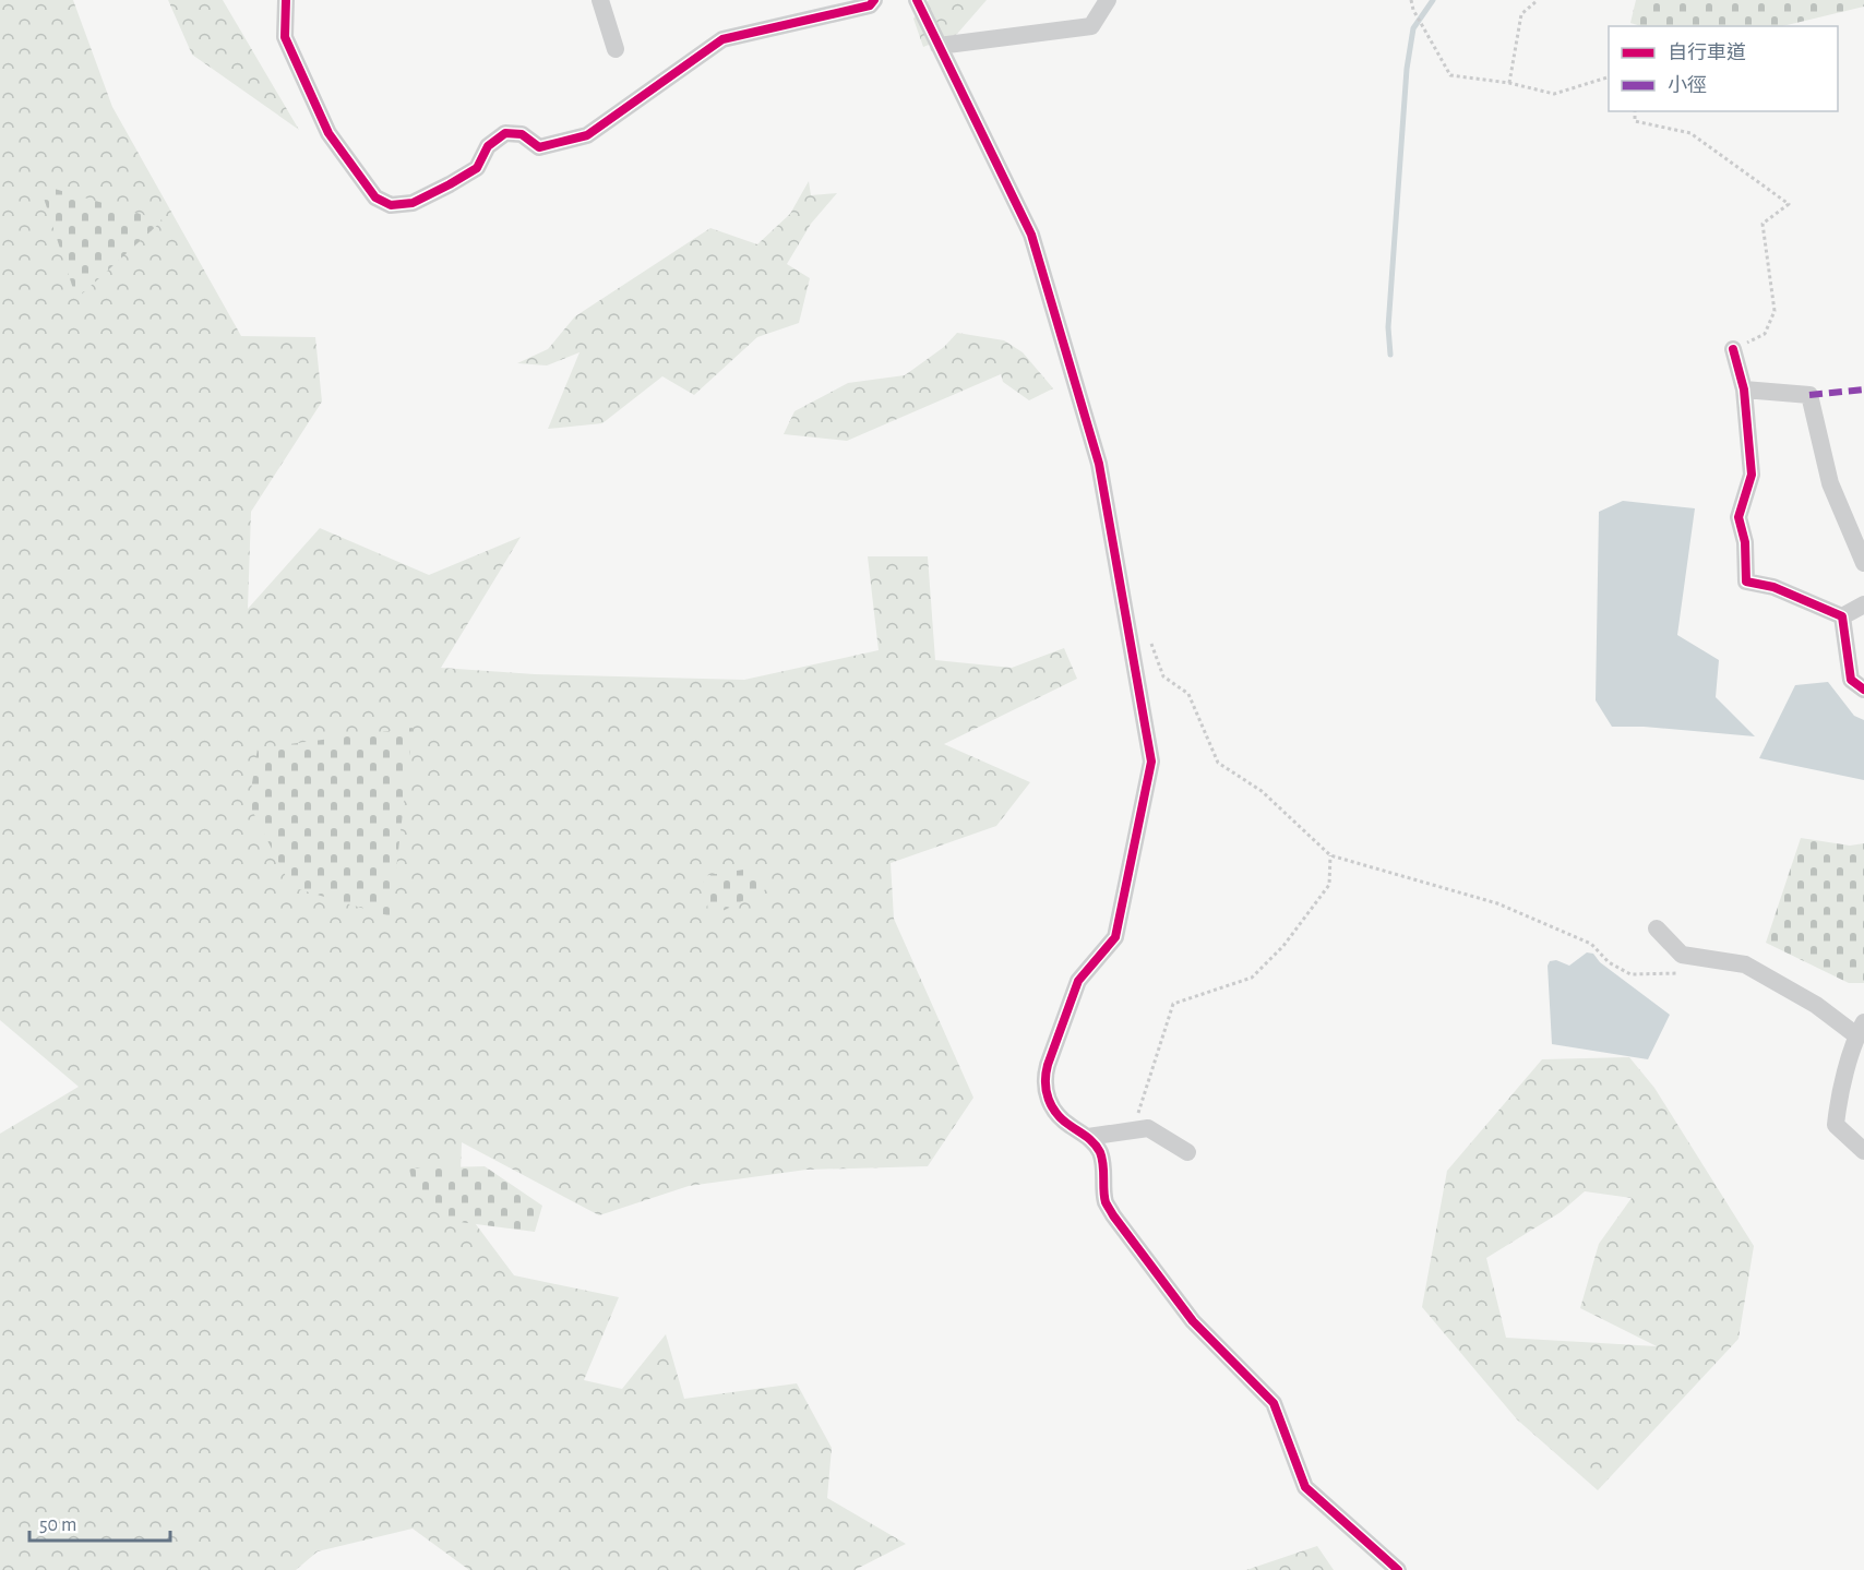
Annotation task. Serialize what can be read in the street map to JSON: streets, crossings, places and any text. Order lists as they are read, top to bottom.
{
  "legend": ["自行車道", "小徑"],
  "scale_bar": "50 m"
}
